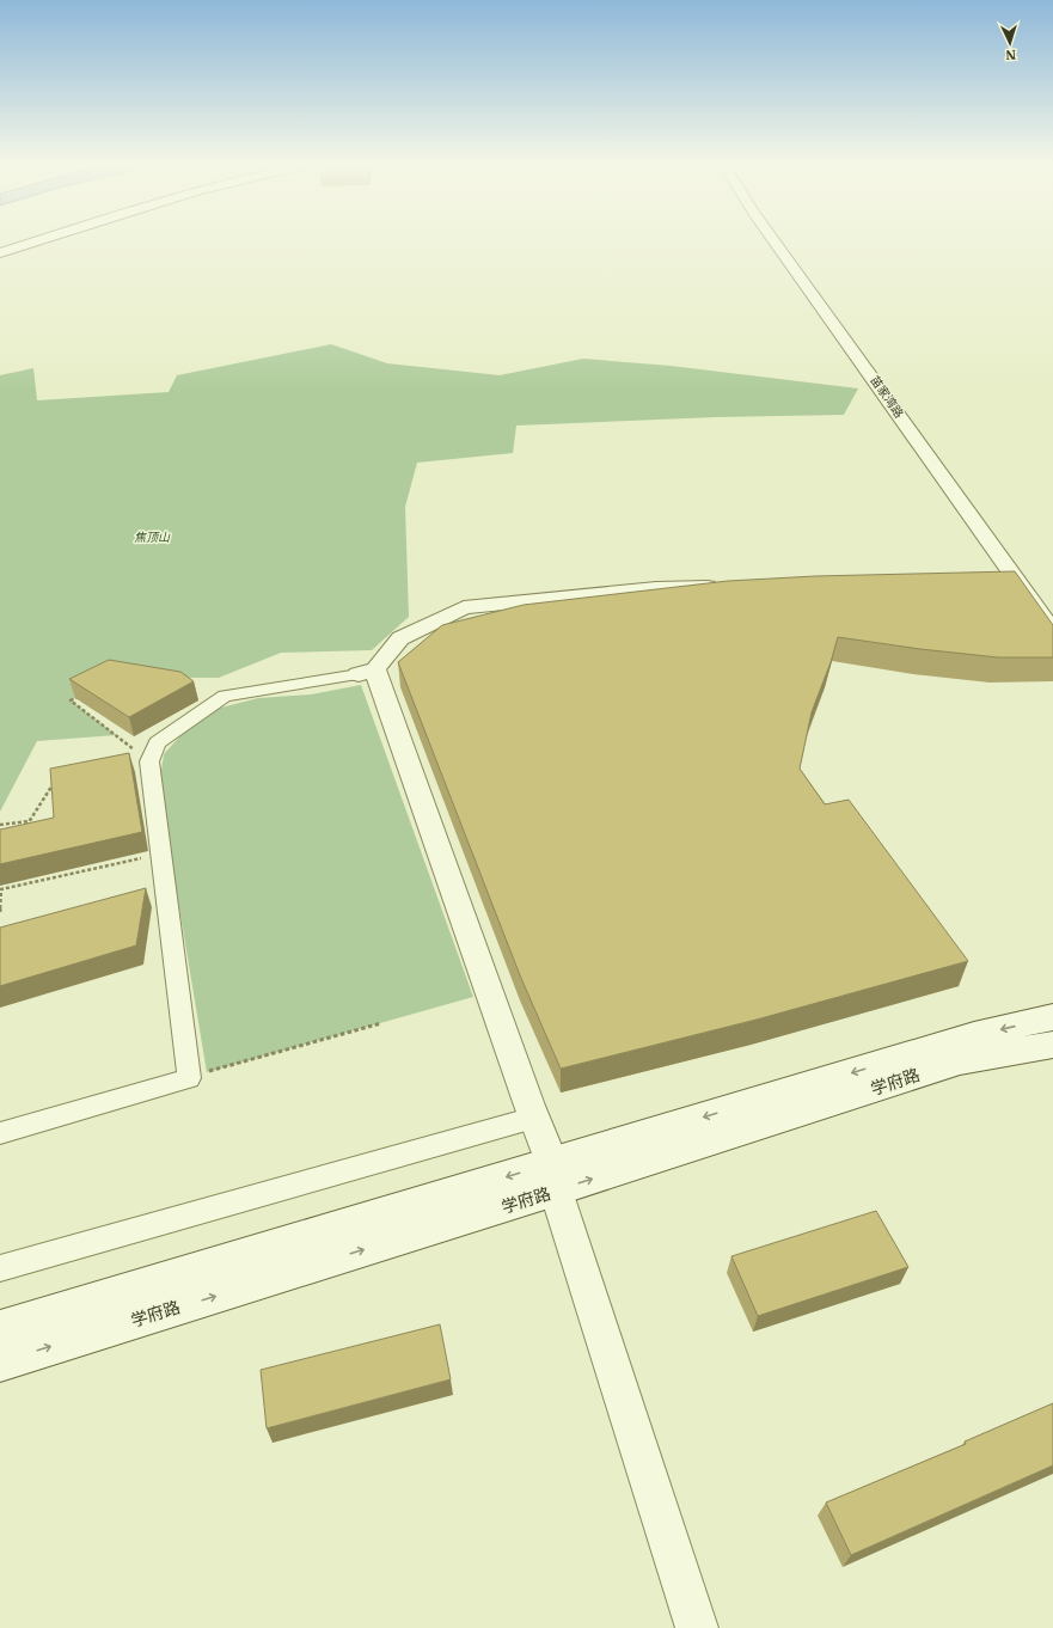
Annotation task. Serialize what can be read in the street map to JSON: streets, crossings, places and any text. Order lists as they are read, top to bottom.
{
  "streets": {
    "main road": ["学府路"],
    "street": ["苗家湾路"]
  },
  "parks": ["焦顶山"],
  "north": "bottom"
}
